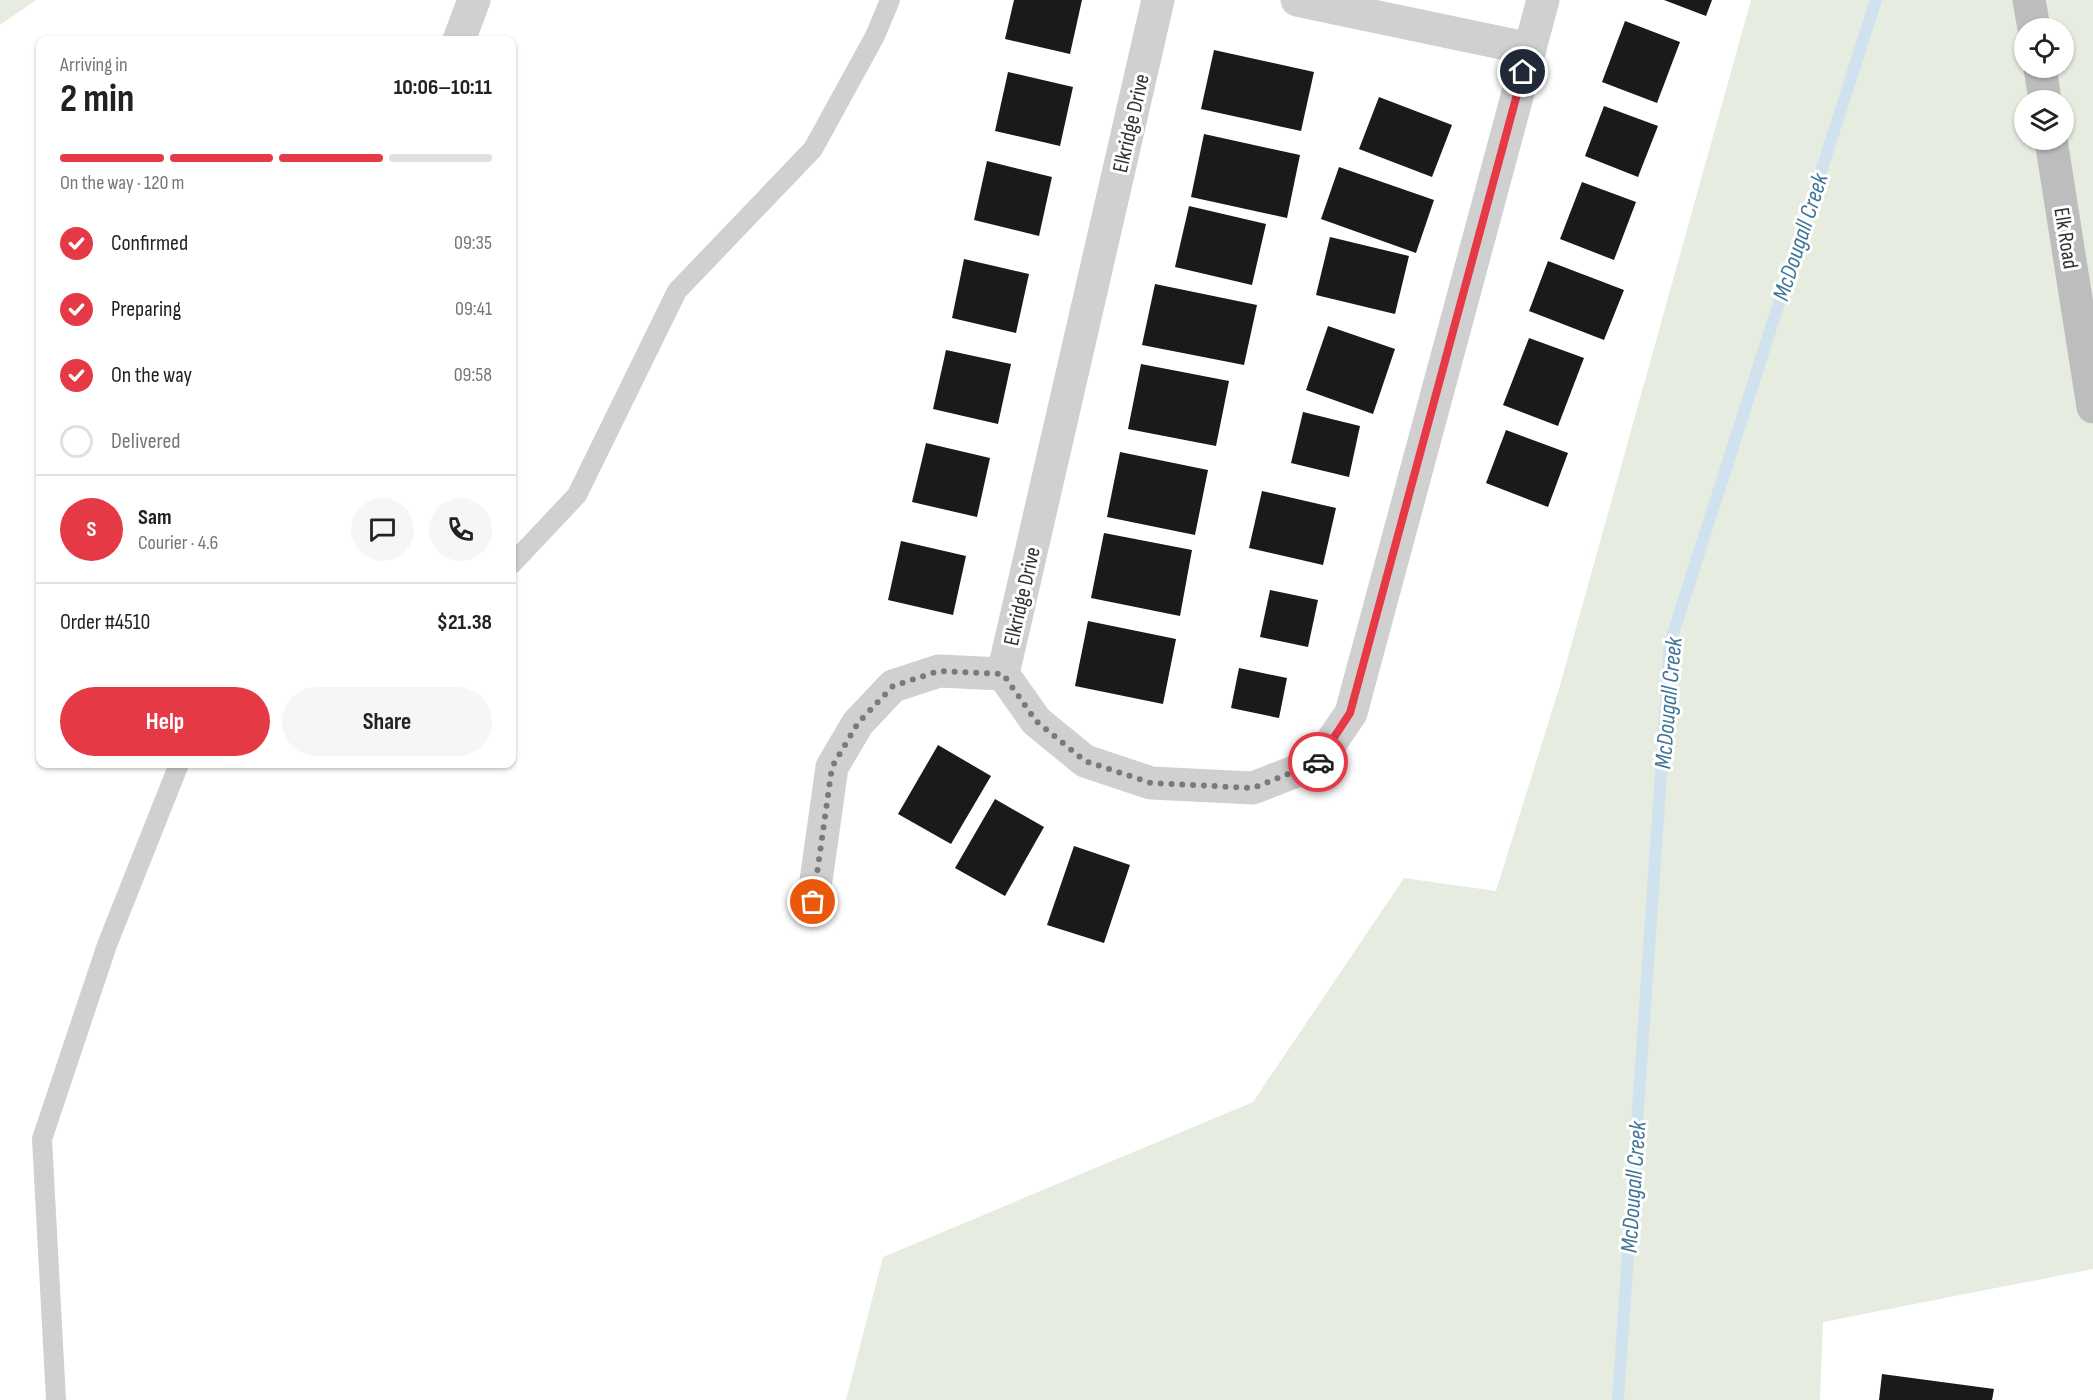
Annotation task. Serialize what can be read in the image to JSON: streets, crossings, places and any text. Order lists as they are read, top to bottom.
{
  "streets": {
    "street": ["Elkridge Drive", "Elk Road"]
  },
  "water": ["McDougall Creek"],
  "page": {
    "heading": ["2 min", "Arriving in", "10:06–10:11"],
    "panel": [
      "Sam",
      "Courier · 4.6",
      "Order #4510",
      "$21.38"
    ],
    "bar": "On the way · 120 m",
    "list": [
      ["Confirmed", "09:35"],
      ["Preparing", "09:41"],
      ["On the way", "09:58"],
      "Delivered"
    ],
    "round": "S",
    "buttons": ["Help", "Share"]
  }
}
